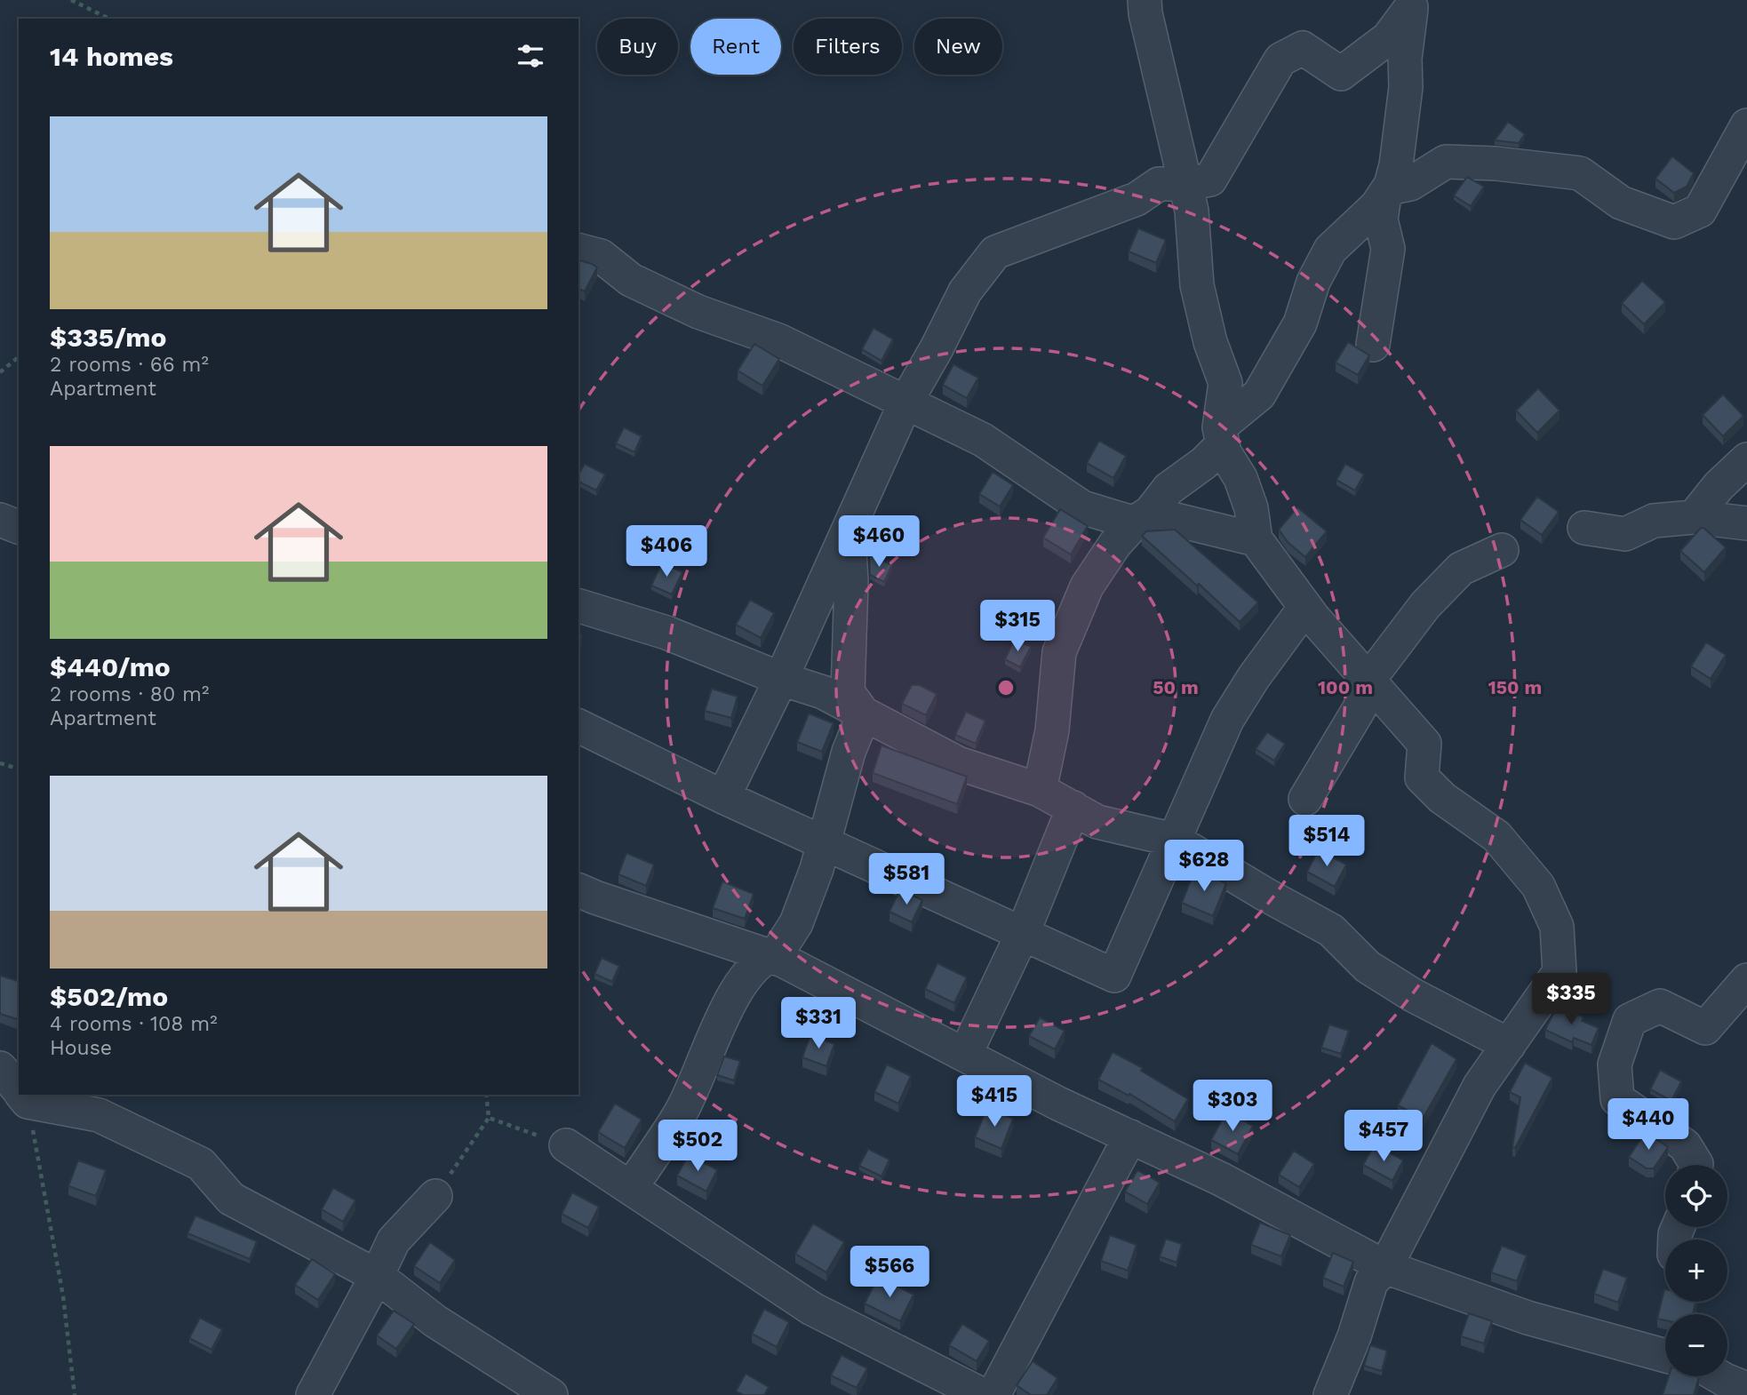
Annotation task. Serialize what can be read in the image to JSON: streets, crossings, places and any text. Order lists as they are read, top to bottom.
{
  "page": {
    "chip": [
      "Buy",
      "Rent",
      "Filters",
      "New"
    ],
    "heading": "14 homes",
    "list": [
      {
        "name": "$335/mo",
        "note": "2 rooms · 66 m² · Apartment"
      },
      {
        "name": "$440/mo",
        "note": "2 rooms · 80 m² · Apartment"
      },
      {
        "name": "$502/mo",
        "note": "4 rooms · 108 m² · House"
      }
    ],
    "price": [
      "$460",
      "$406",
      "$315",
      "$514",
      "$628",
      "$581",
      "$335",
      "$331",
      "$415",
      "$303",
      "$440",
      "$457",
      "$502",
      "$566"
    ],
    "map_buttons": ["+", "−"]
  },
  "rings": ["50 m", "100 m", "150 m"]
}
